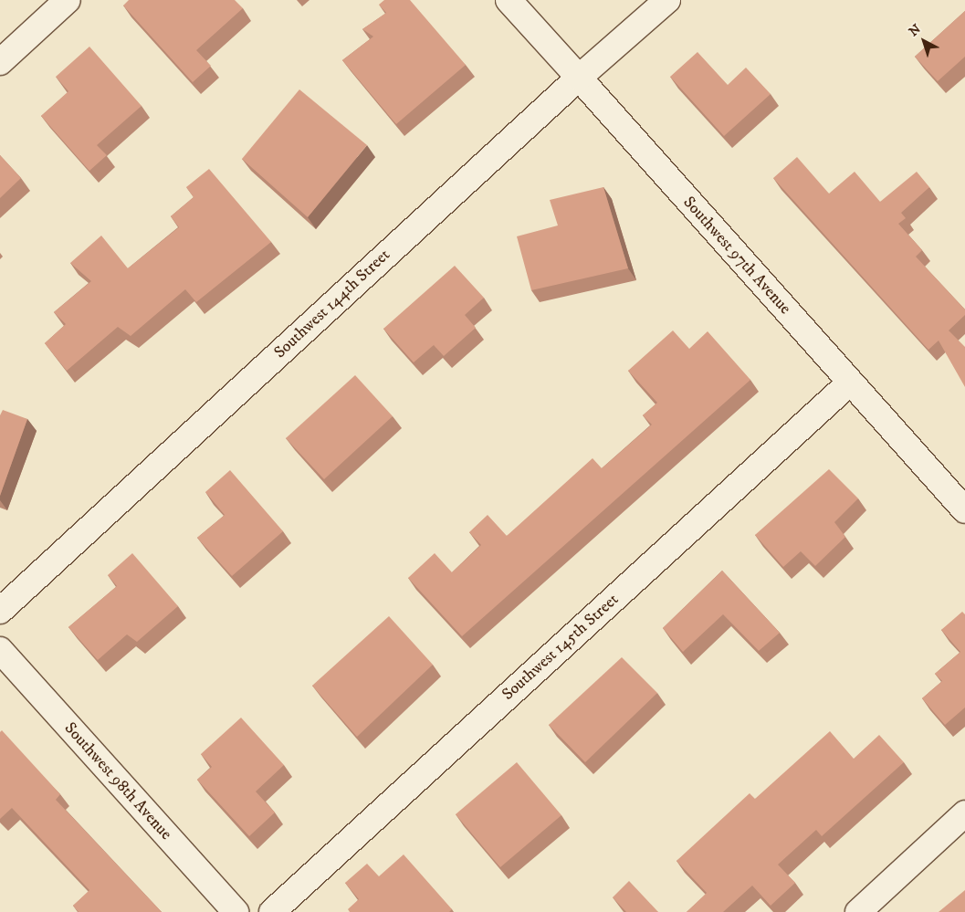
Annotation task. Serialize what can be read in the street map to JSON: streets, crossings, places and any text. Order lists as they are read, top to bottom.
{
  "streets": {
    "street": [
      "Southwest 97th Avenue",
      "Southwest 144th Street",
      "Southwest 145th Street",
      "Southwest 98th Avenue"
    ]
  },
  "crossings": [
    ["Southwest 97th Avenue", "Southwest 144th Street"],
    ["Southwest 97th Avenue", "Southwest 145th Street"]
  ],
  "north": "top left"
}
